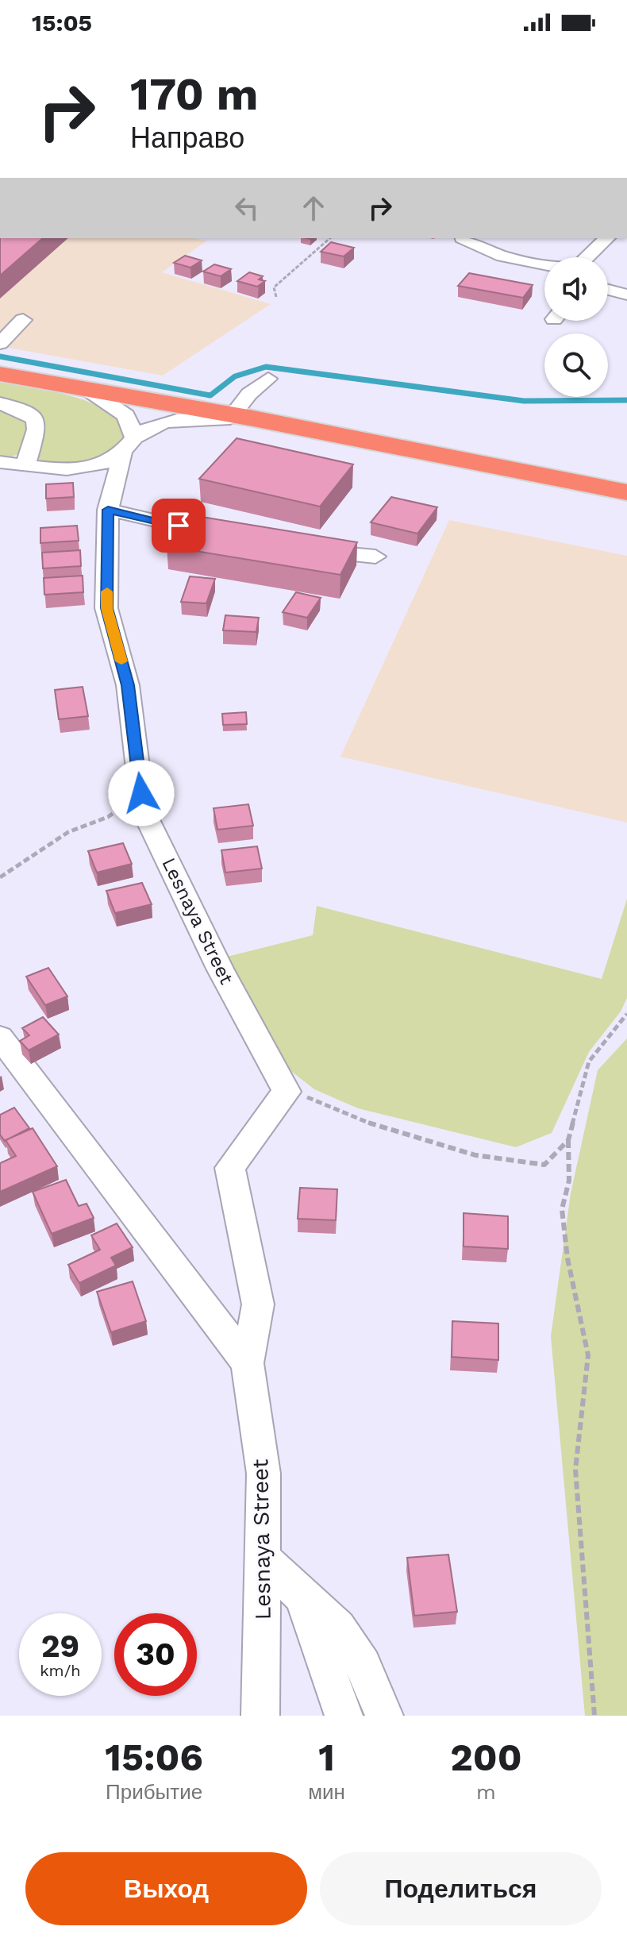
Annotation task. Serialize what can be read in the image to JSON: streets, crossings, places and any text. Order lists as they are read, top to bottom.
{
  "streets": {
    "street": ["Lesnaya Street"]
  },
  "page": {
    "status": "15:05",
    "turn": ["170 m", "Направо"],
    "speed": "29 km/h",
    "limit": "30",
    "eta": [
      "15:06",
      "Прибытие",
      "1",
      "мин",
      "200",
      "m"
    ],
    "buttons": ["Выход", "Поделиться"]
  }
}
